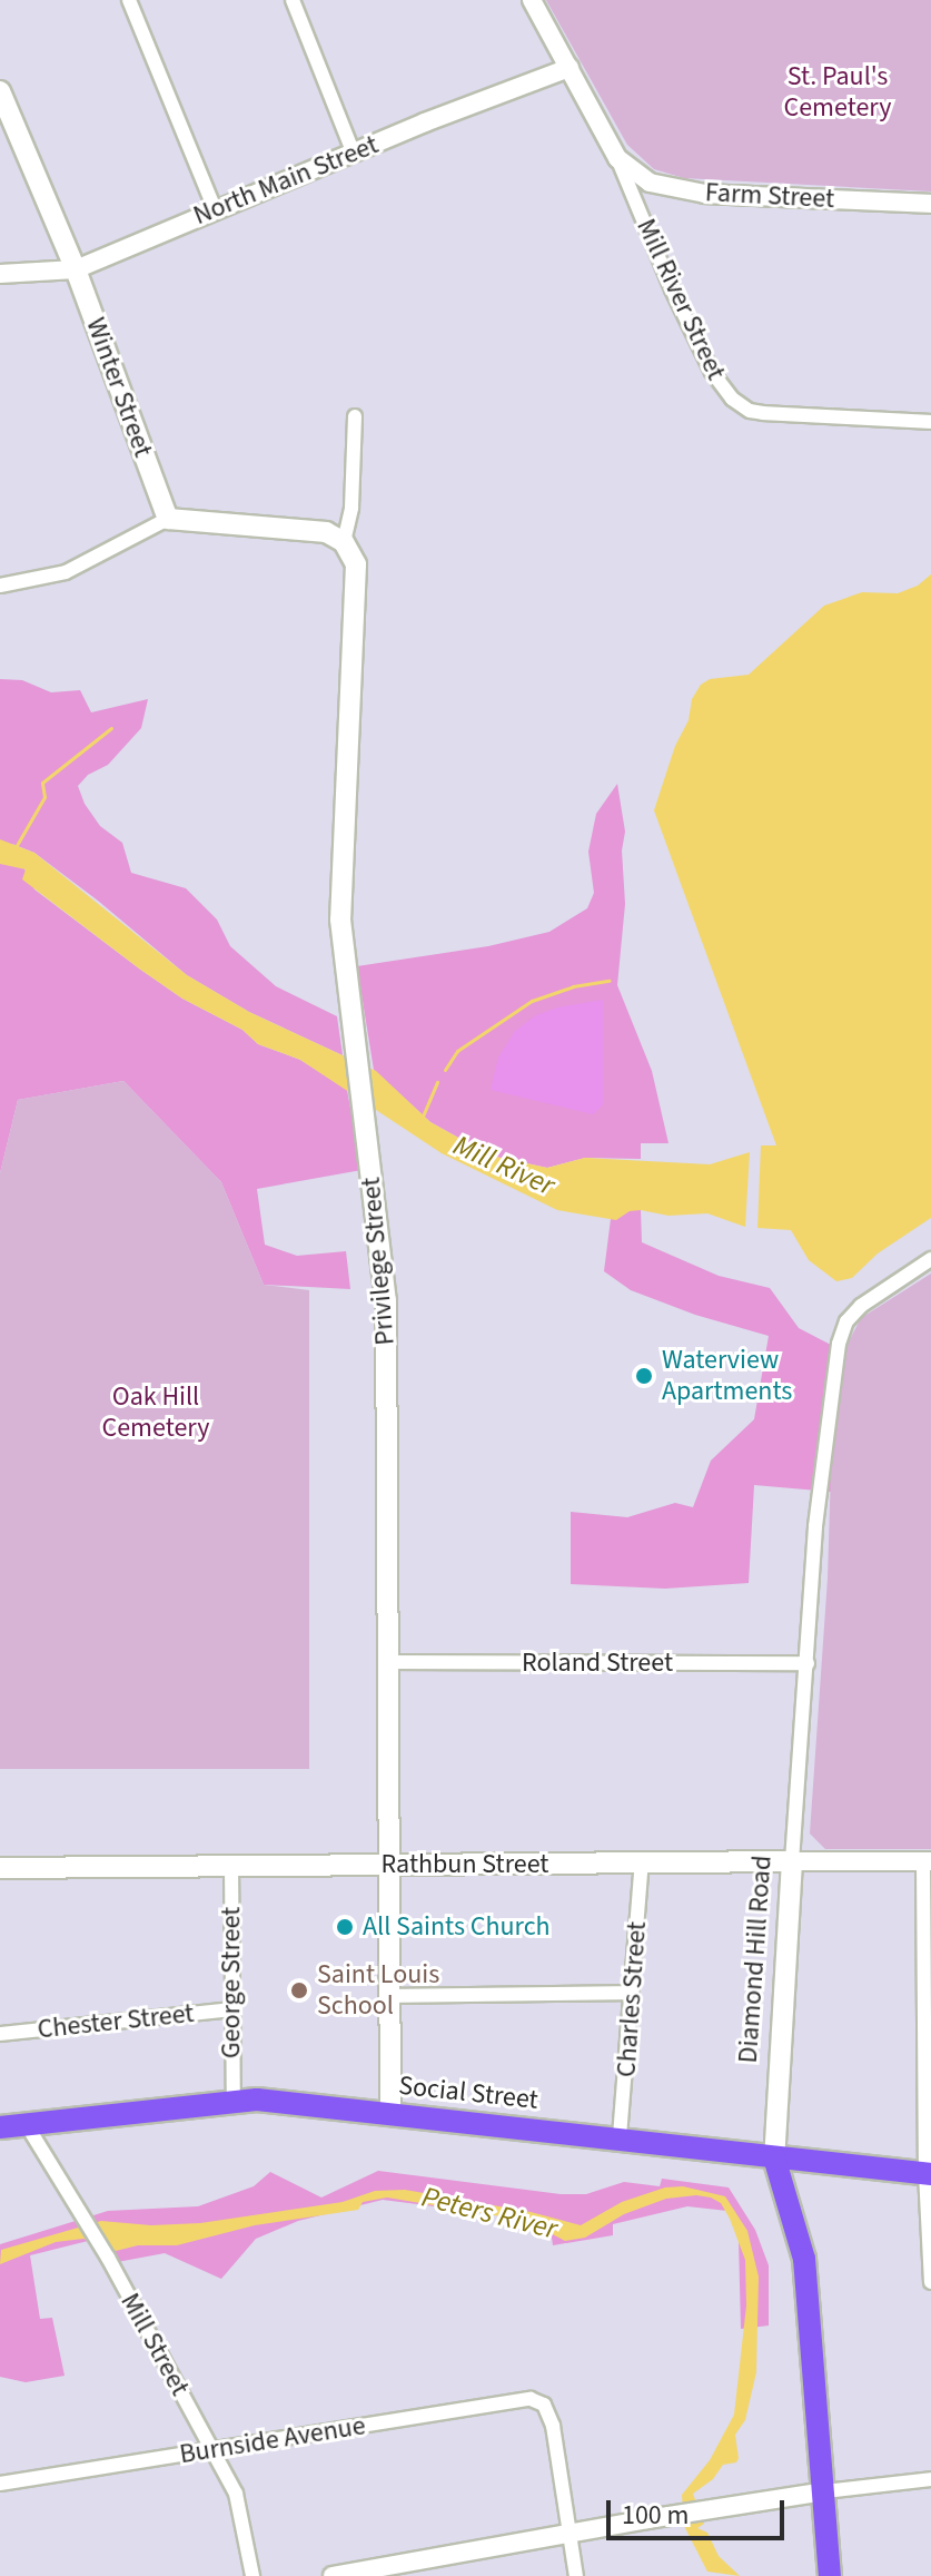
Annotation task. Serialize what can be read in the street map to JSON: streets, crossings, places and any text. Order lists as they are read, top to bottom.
{
  "streets": {
    "main road": [
      "Winter Street",
      "Privilege Street",
      "Rathbun Street",
      "Diamond Hill Road",
      "Social Street"
    ],
    "street": [
      "North Main Street",
      "Farm Street",
      "Mill River Street",
      "Roland Street",
      "George Street",
      "Charles Street",
      "Chester Street",
      "Mill Street",
      "Burnside Avenue"
    ]
  },
  "crossings": [
    ["North Main Street", "Winter Street"],
    ["Farm Street", "Mill River Street"],
    ["Privilege Street", "Roland Street"],
    ["Privilege Street", "Rathbun Street"],
    ["Privilege Street", "Social Street"],
    ["Roland Street", "Diamond Hill Road"],
    ["Rathbun Street", "Diamond Hill Road"],
    ["Rathbun Street", "George Street"],
    ["Rathbun Street", "Charles Street"],
    ["Diamond Hill Road", "Social Street"],
    ["George Street", "Chester Street"],
    ["George Street", "Social Street"],
    ["Charles Street", "Social Street"],
    ["Social Street", "Mill Street"],
    ["Mill Street", "Burnside Avenue"]
  ],
  "water": ["Mill River", "Peters River"],
  "parks": ["St. Paul's Cemetery", "Oak Hill Cemetery"],
  "places": ["Waterview Apartments", "All Saints Church", "Saint Louis School"],
  "scale_bar": "100 m"
}
